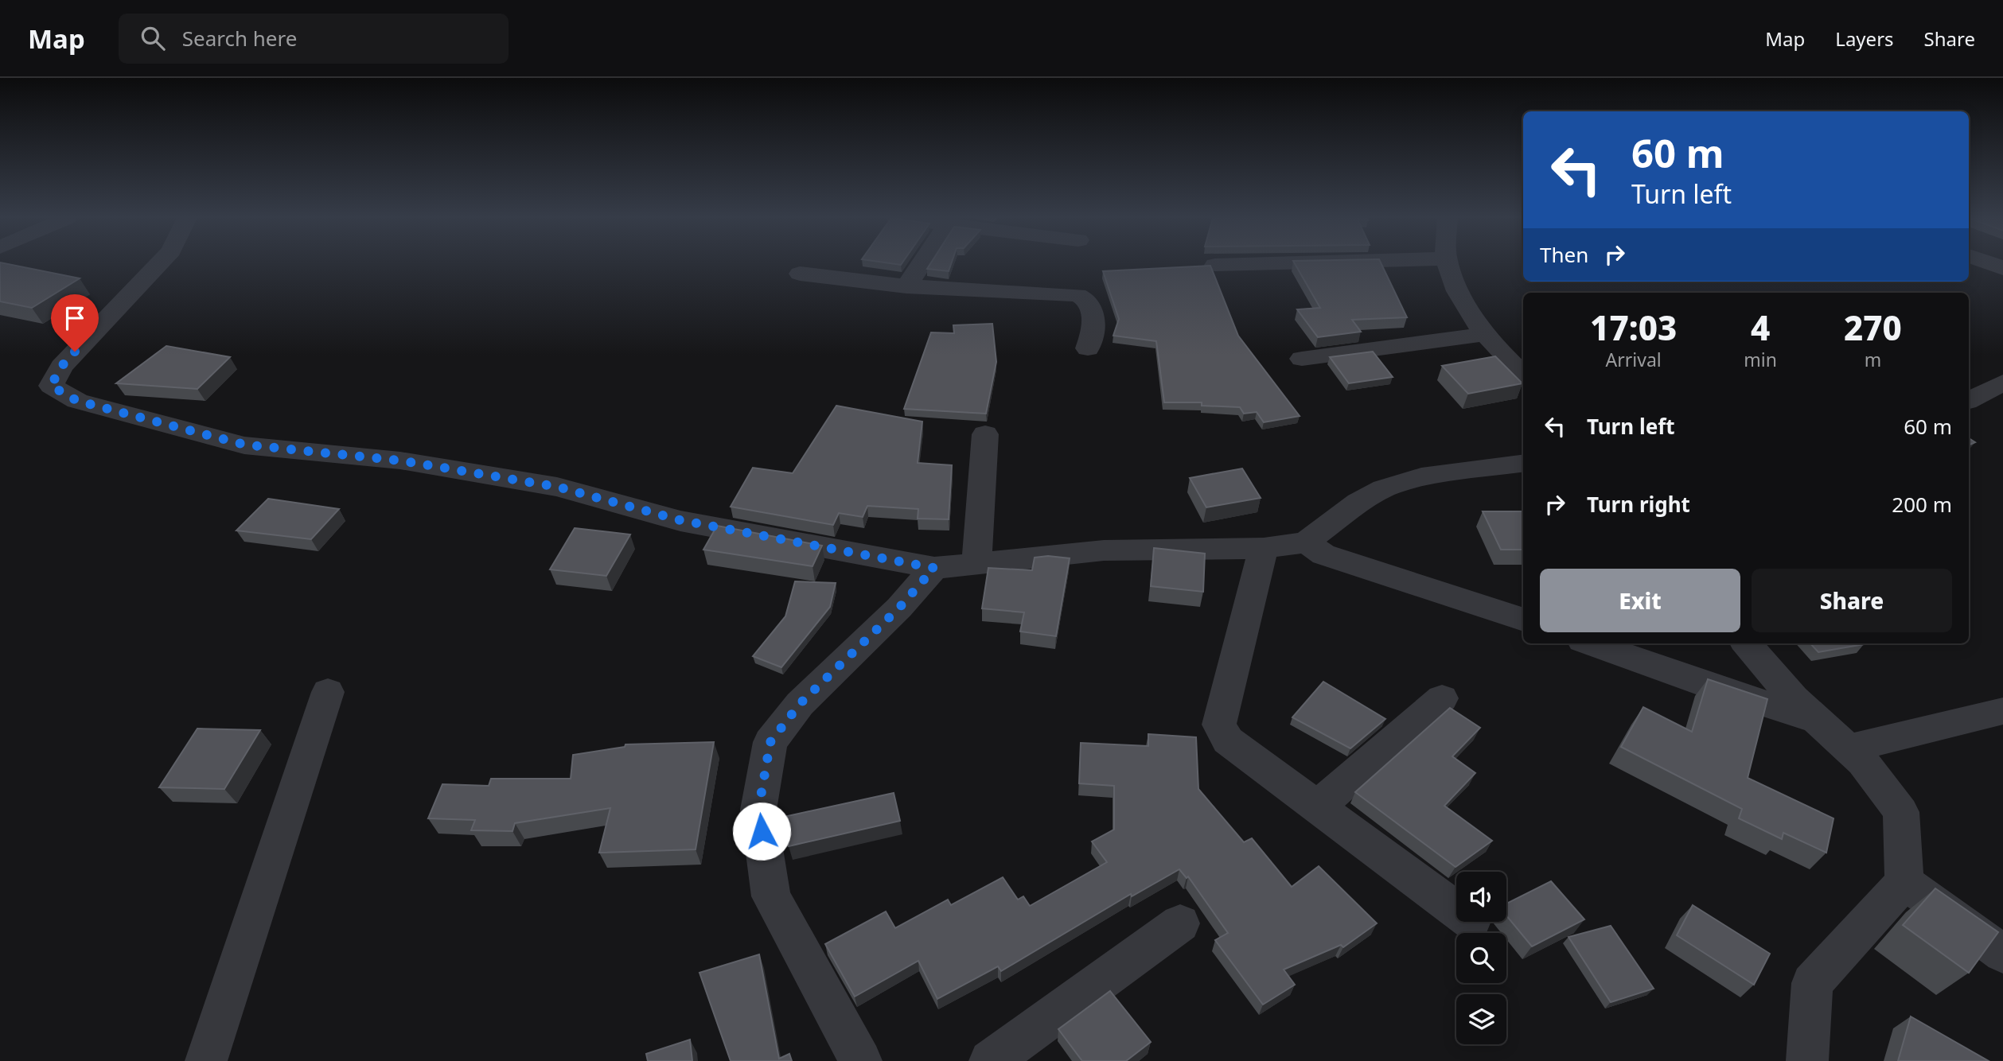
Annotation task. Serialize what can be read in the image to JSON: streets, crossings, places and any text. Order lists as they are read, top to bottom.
{
  "page": {
    "header": "Map",
    "search": "Search here",
    "nav": ["Map", "Layers", "Share"],
    "turn": ["60 m", "Turn left"],
    "then": "Then",
    "eta": [
      "17:03",
      "Arrival",
      "4",
      "min",
      "270",
      "m"
    ],
    "list": [
      {
        "name": "Turn left",
        "value": "60 m"
      },
      {
        "name": "Turn right",
        "value": "200 m"
      }
    ],
    "buttons": ["Exit", "Share"]
  }
}
